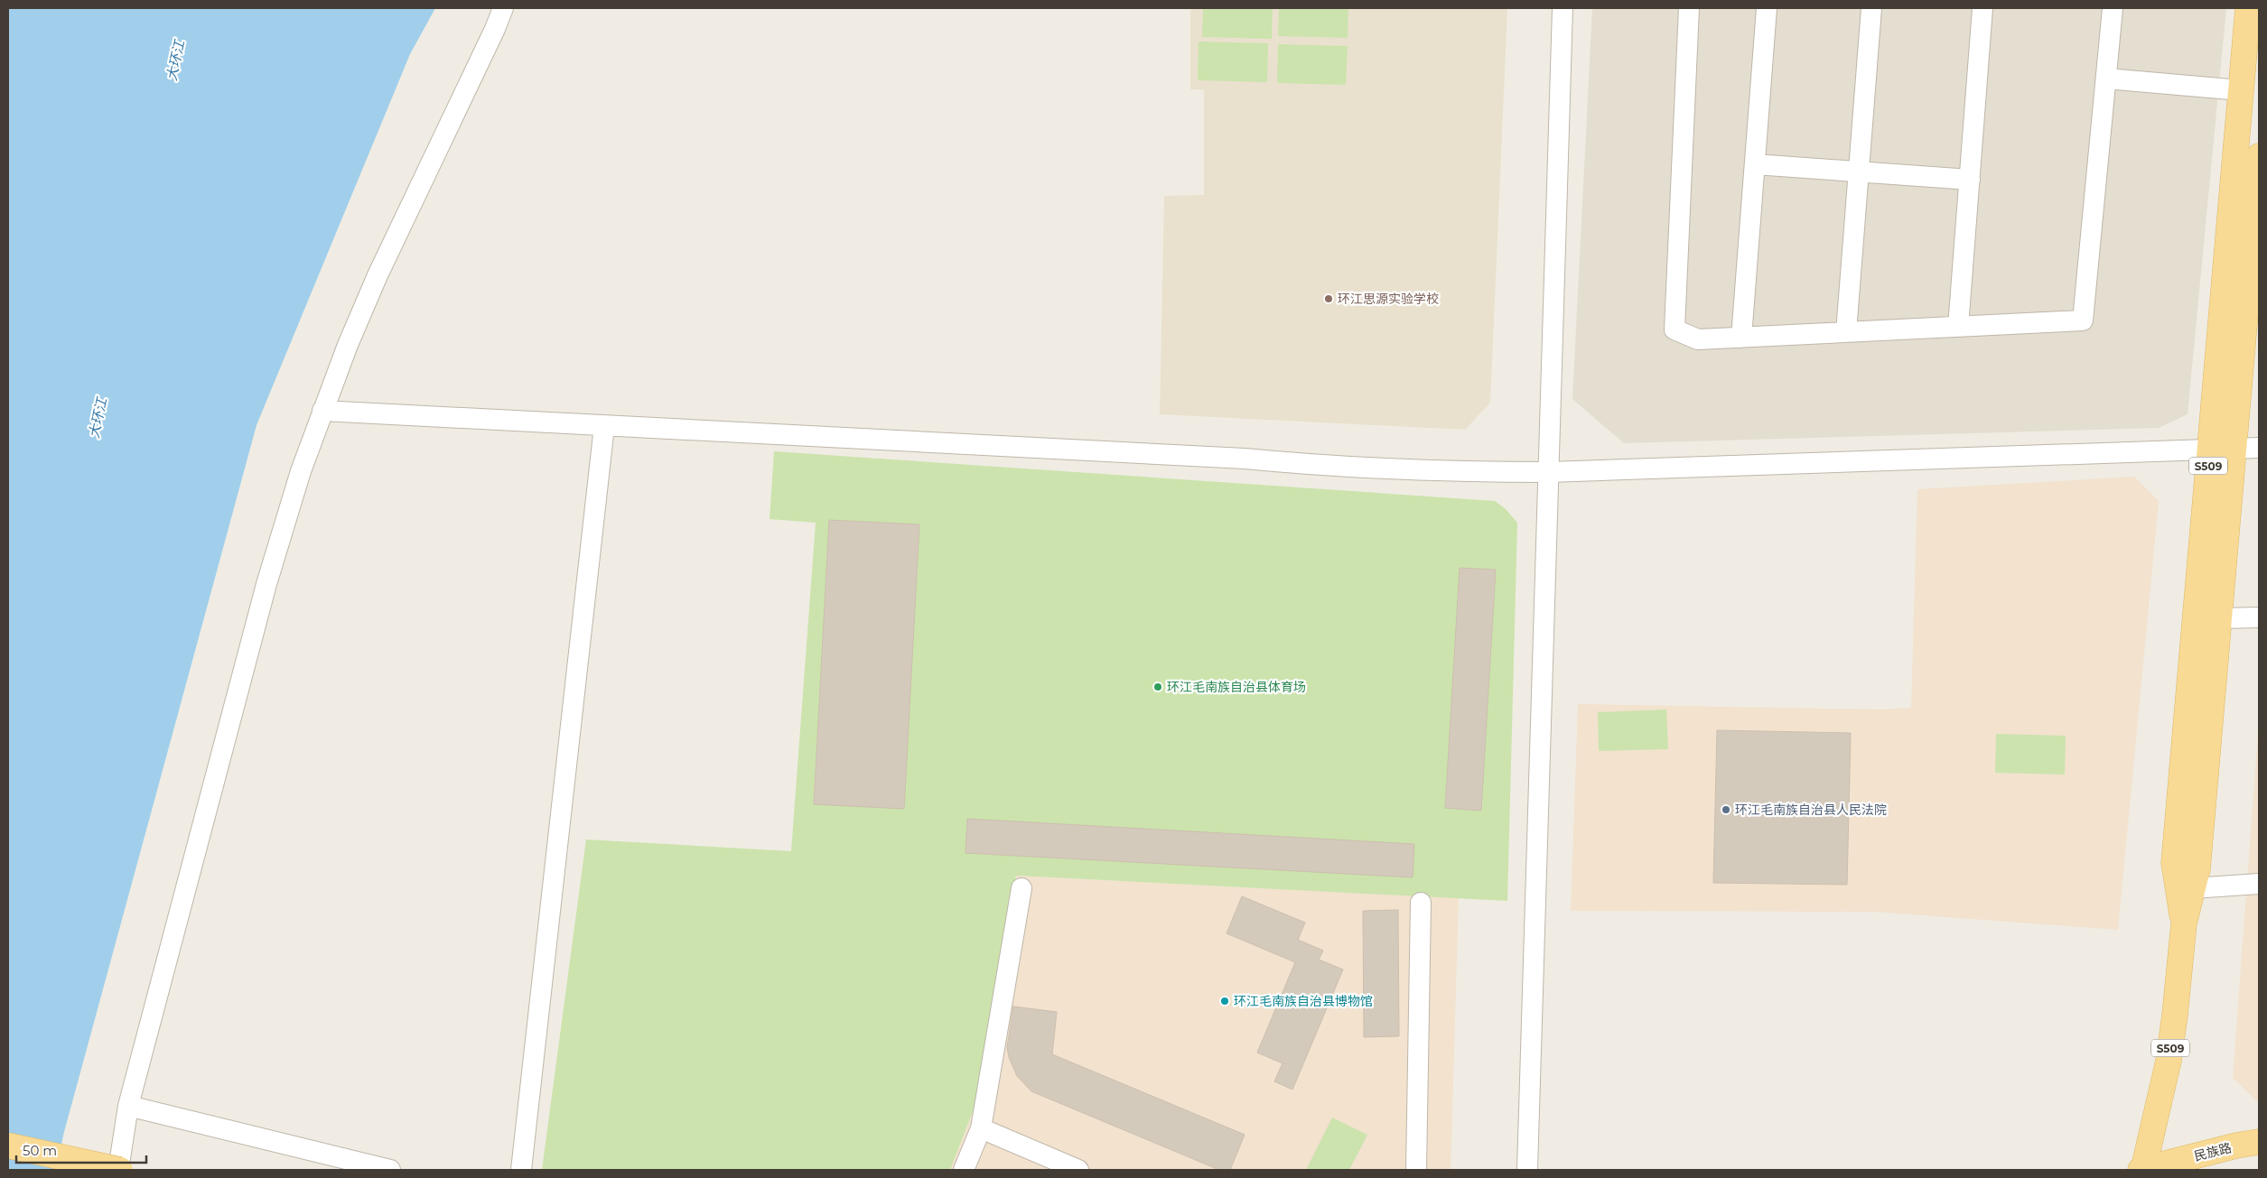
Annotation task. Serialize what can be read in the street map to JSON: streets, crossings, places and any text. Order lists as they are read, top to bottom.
{
  "streets": {
    "main road": ["S509", "民族路"]
  },
  "crossings": [
    ["S509", "民族路"]
  ],
  "water": ["大环江"],
  "places": [
    "环江思源实验学校",
    "环江毛南族自治县体育场",
    "环江毛南族自治县人民法院",
    "环江毛南族自治县博物馆"
  ],
  "scale_bar": "50 m"
}
